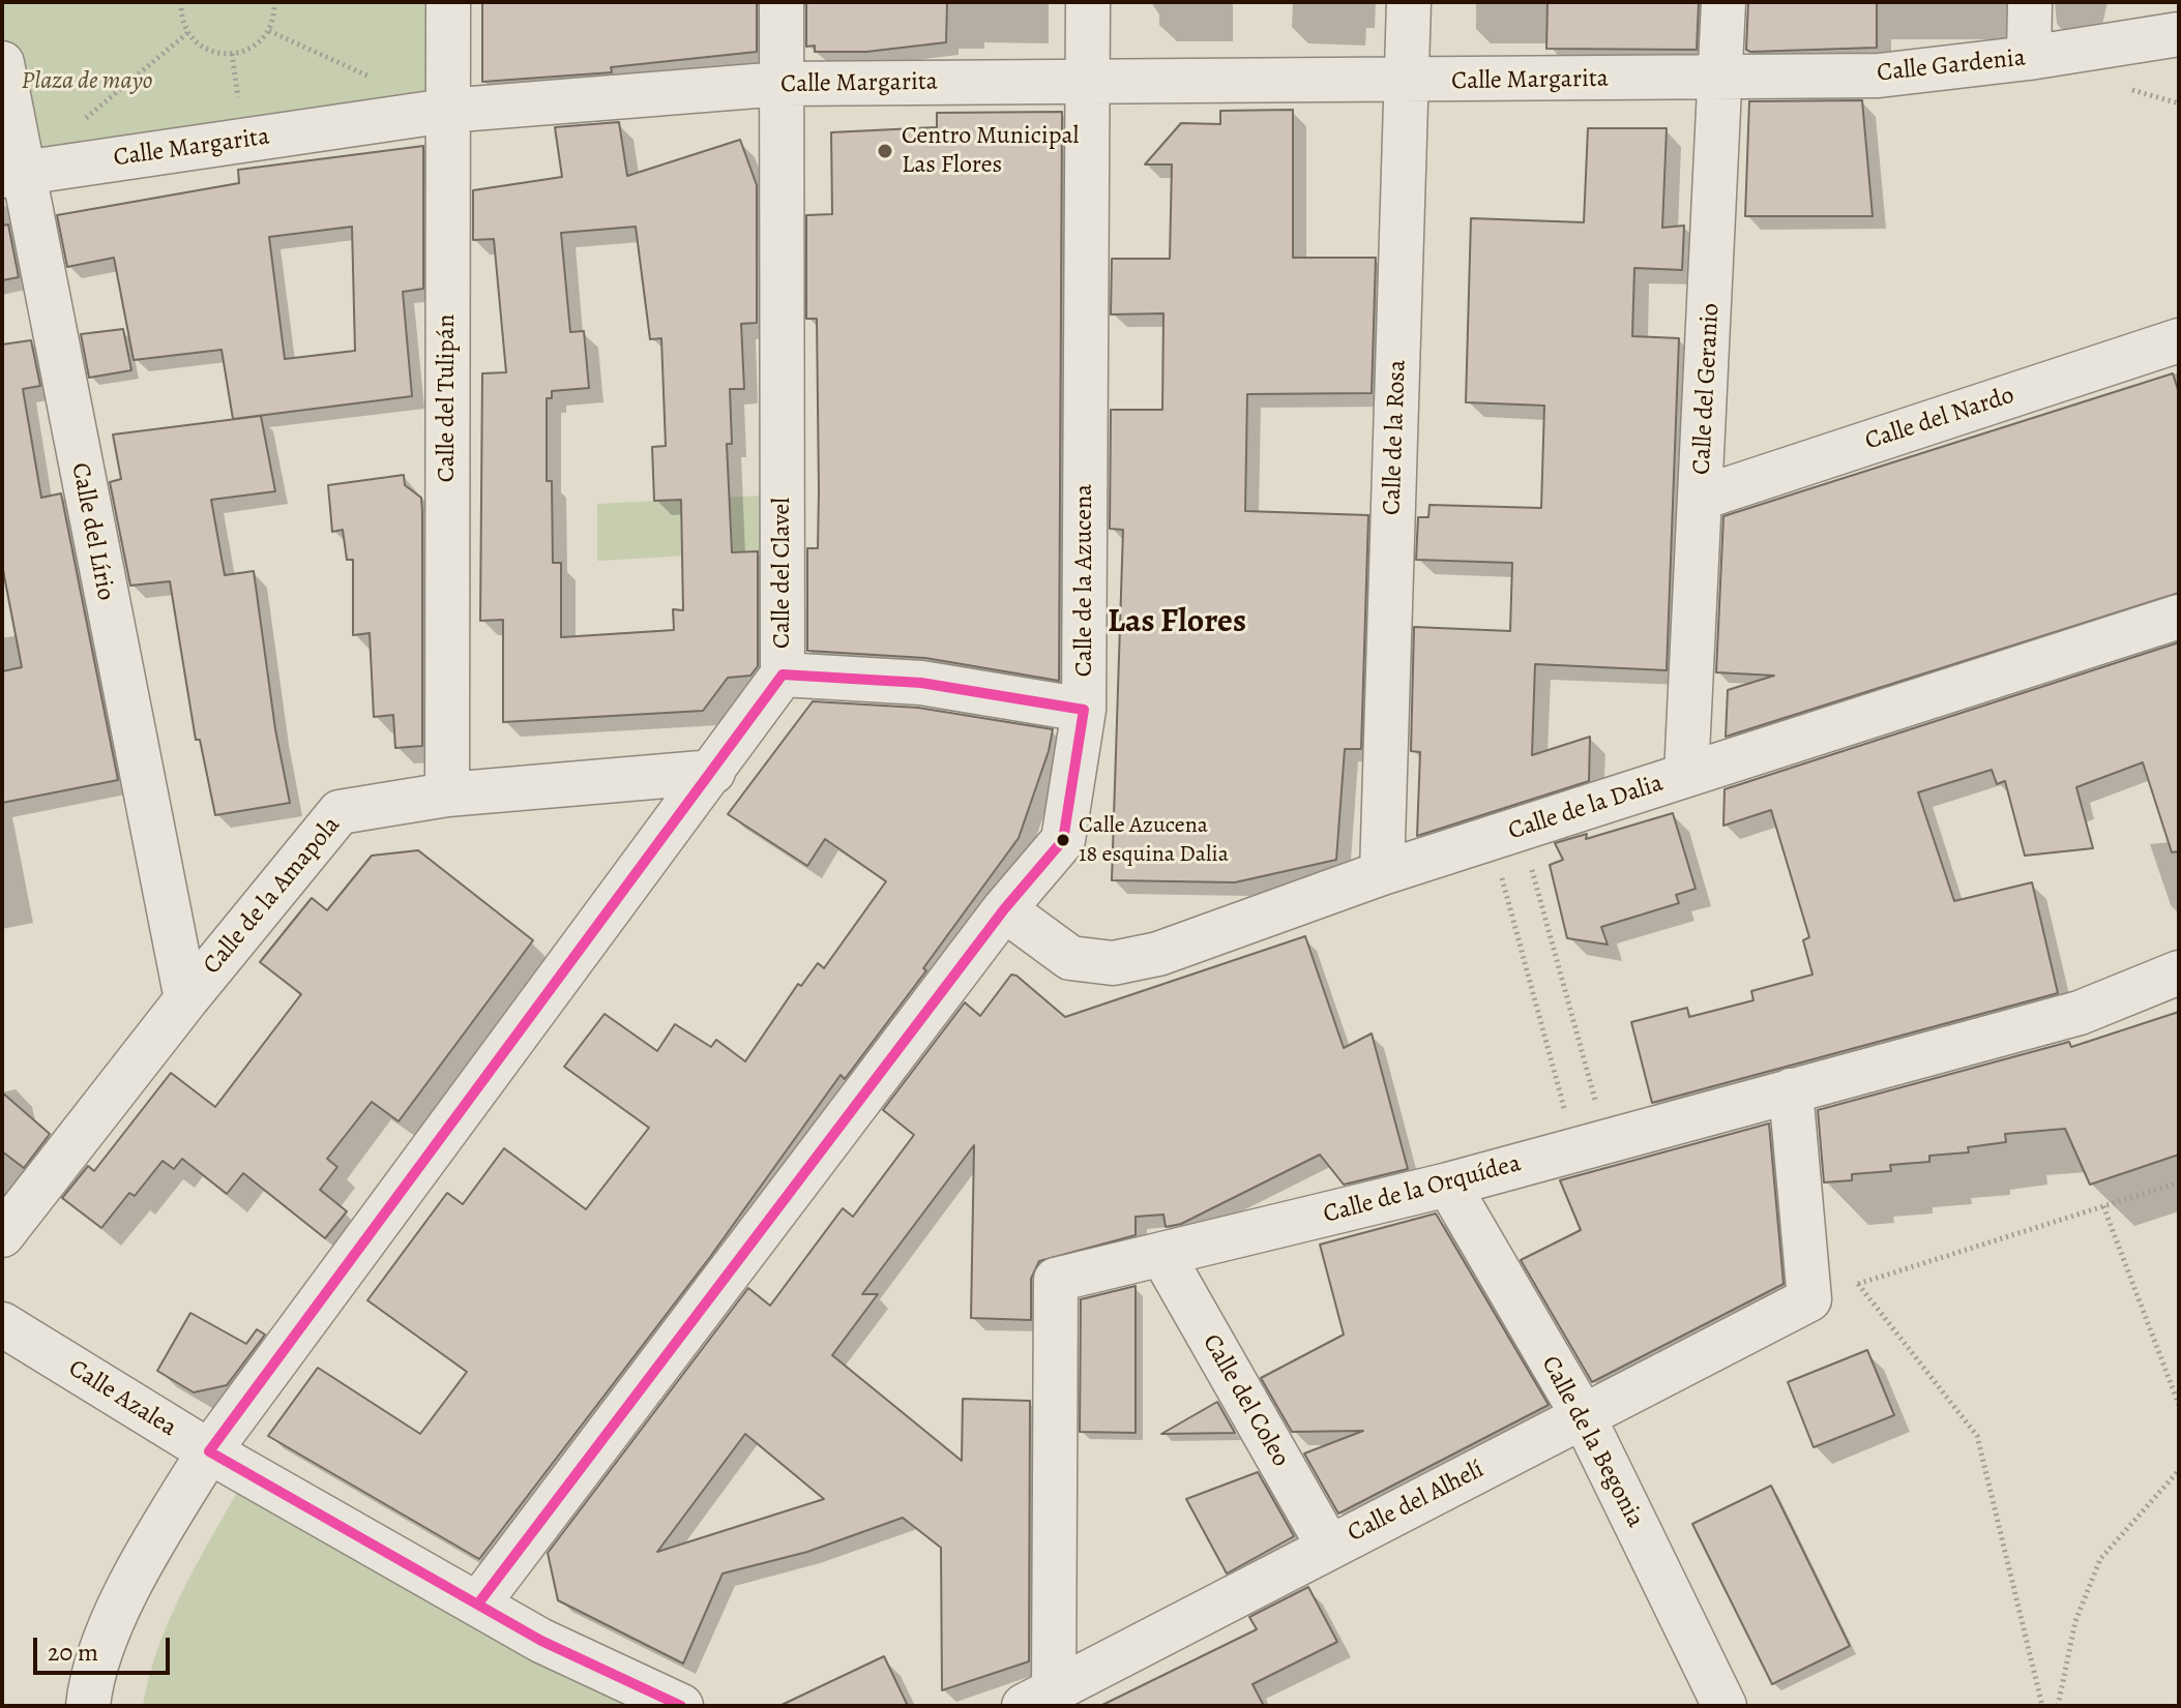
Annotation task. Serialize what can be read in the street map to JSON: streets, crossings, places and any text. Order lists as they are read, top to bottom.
{
  "streets": {
    "street": [
      "Calle Gardenia",
      "Calle Margarita",
      "Calle del Geranio",
      "Calle del Tulipán",
      "Calle del Nardo",
      "Calle de la Rosa",
      "Calle del Lírio",
      "Calle del Clavel",
      "Calle de la Azucena",
      "Calle de la Dalia",
      "Calle de la Amapola",
      "Calle de la Orquídea",
      "Calle Azalea",
      "Calle del Coleo",
      "Calle de la Begonia",
      "Calle del Alhelí"
    ]
  },
  "crossings": [
    ["Calle Gardenia", "Calle Margarita"],
    ["Calle Gardenia", "Calle del Geranio"],
    ["Calle Margarita", "Calle del Geranio"],
    ["Calle Margarita", "Calle del Tulipán"],
    ["Calle Margarita", "Calle de la Rosa"],
    ["Calle Margarita", "Calle del Lírio"],
    ["Calle Margarita", "Calle del Clavel"],
    ["Calle Margarita", "Calle de la Azucena"],
    ["Calle del Geranio", "Calle del Nardo"],
    ["Calle del Geranio", "Calle de la Dalia"],
    ["Calle del Tulipán", "Calle de la Amapola"],
    ["Calle de la Rosa", "Calle de la Dalia"],
    ["Calle del Lírio", "Calle de la Amapola"],
    ["Calle del Clavel", "Calle de la Amapola"],
    ["Calle del Clavel", "Calle Azalea"],
    ["Calle de la Azucena", "Calle de la Dalia"],
    ["Calle de la Azucena", "Calle Azalea"],
    ["Calle de la Orquídea", "Calle del Coleo"],
    ["Calle de la Orquídea", "Calle de la Begonia"],
    ["Calle de la Orquídea", "Calle del Alhelí"],
    ["Calle del Coleo", "Calle del Alhelí"],
    ["Calle de la Begonia", "Calle del Alhelí"]
  ],
  "districts": ["Las Flores"],
  "parks": ["Plaza de mayo"],
  "places": ["Centro Municipal Las Flores", "Calle Azucena 18 esquina Dalia"],
  "scale_bar": "20 m"
}
